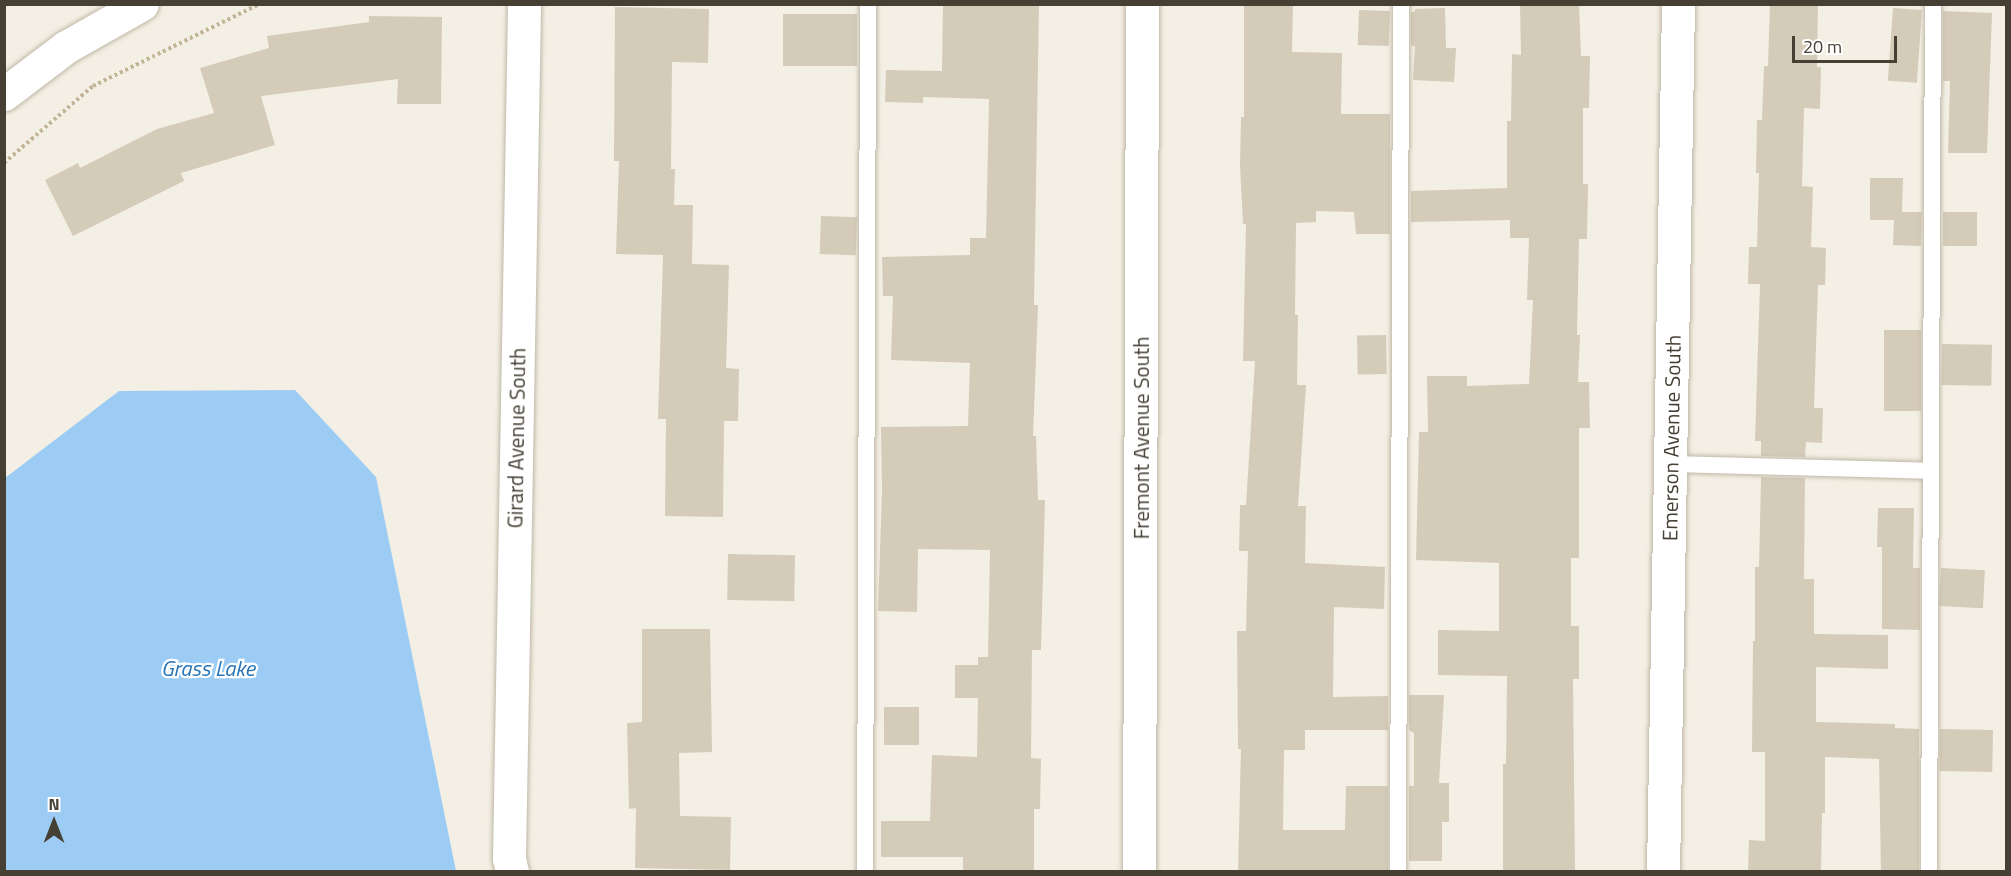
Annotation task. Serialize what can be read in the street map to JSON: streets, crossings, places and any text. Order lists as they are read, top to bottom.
{
  "streets": {
    "street": ["Girard Avenue South", "Fremont Avenue South", "Emerson Avenue South"]
  },
  "water": ["Grass Lake"],
  "scale_bar": "20 m",
  "north": "top"
}
